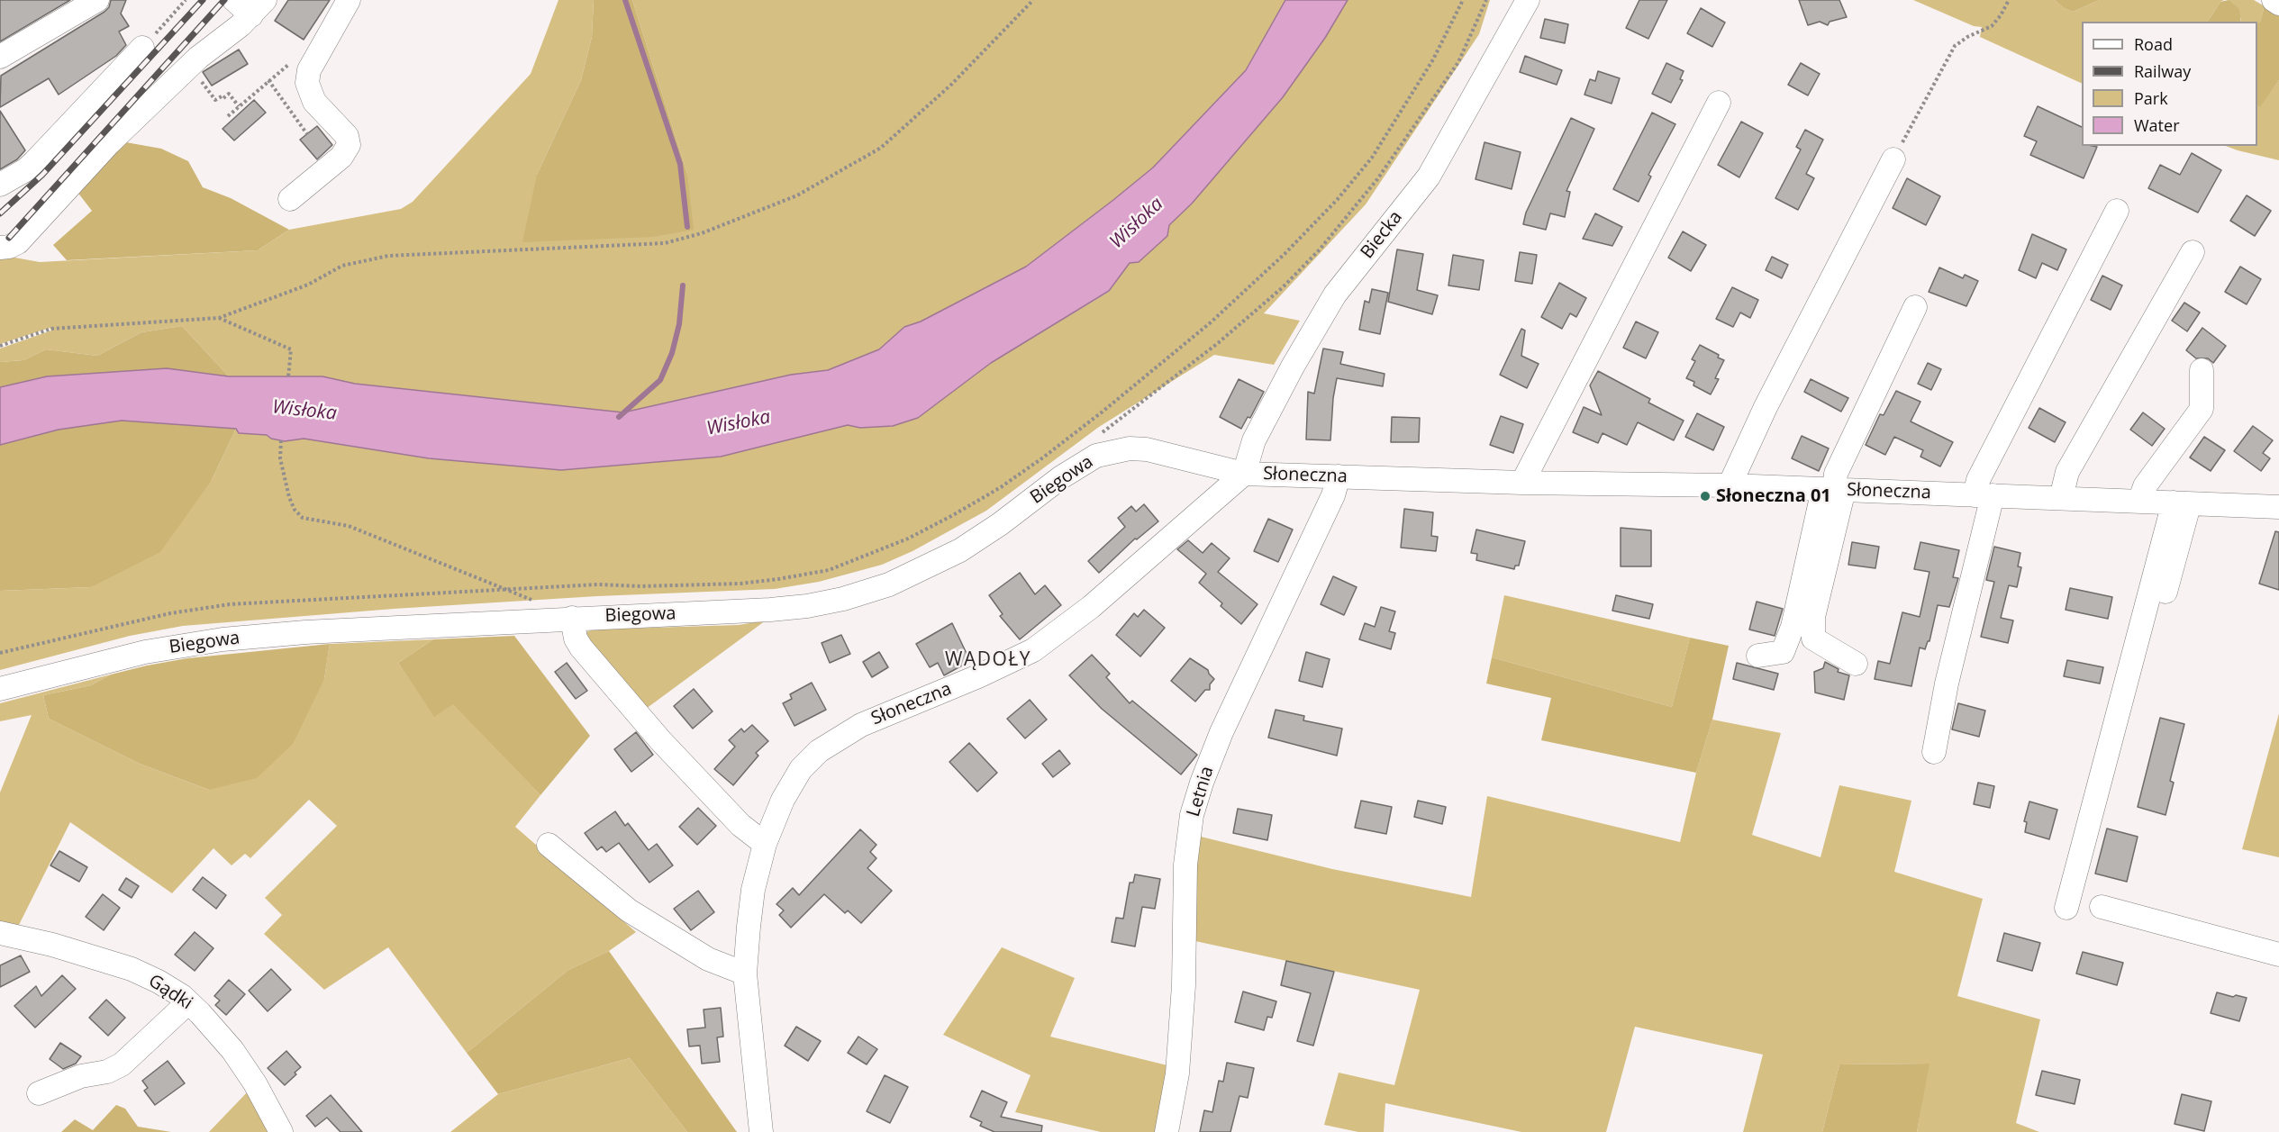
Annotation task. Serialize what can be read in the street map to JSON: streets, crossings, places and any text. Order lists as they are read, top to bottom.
{
  "streets": {
    "street": [
      "Biecka",
      "Słoneczna",
      "Biegowa",
      "Letnia",
      "Gądki"
    ]
  },
  "crossings": [
    ["Biecka", "Słoneczna"],
    ["Biecka", "Biegowa"],
    ["Słoneczna", "Biegowa"],
    ["Słoneczna", "Letnia"]
  ],
  "districts": ["WĄDOŁY"],
  "water": ["Wisłoka"],
  "places": ["Słoneczna 01"],
  "legend": [
    "Road",
    "Railway",
    "Park",
    "Water"
  ]
}
